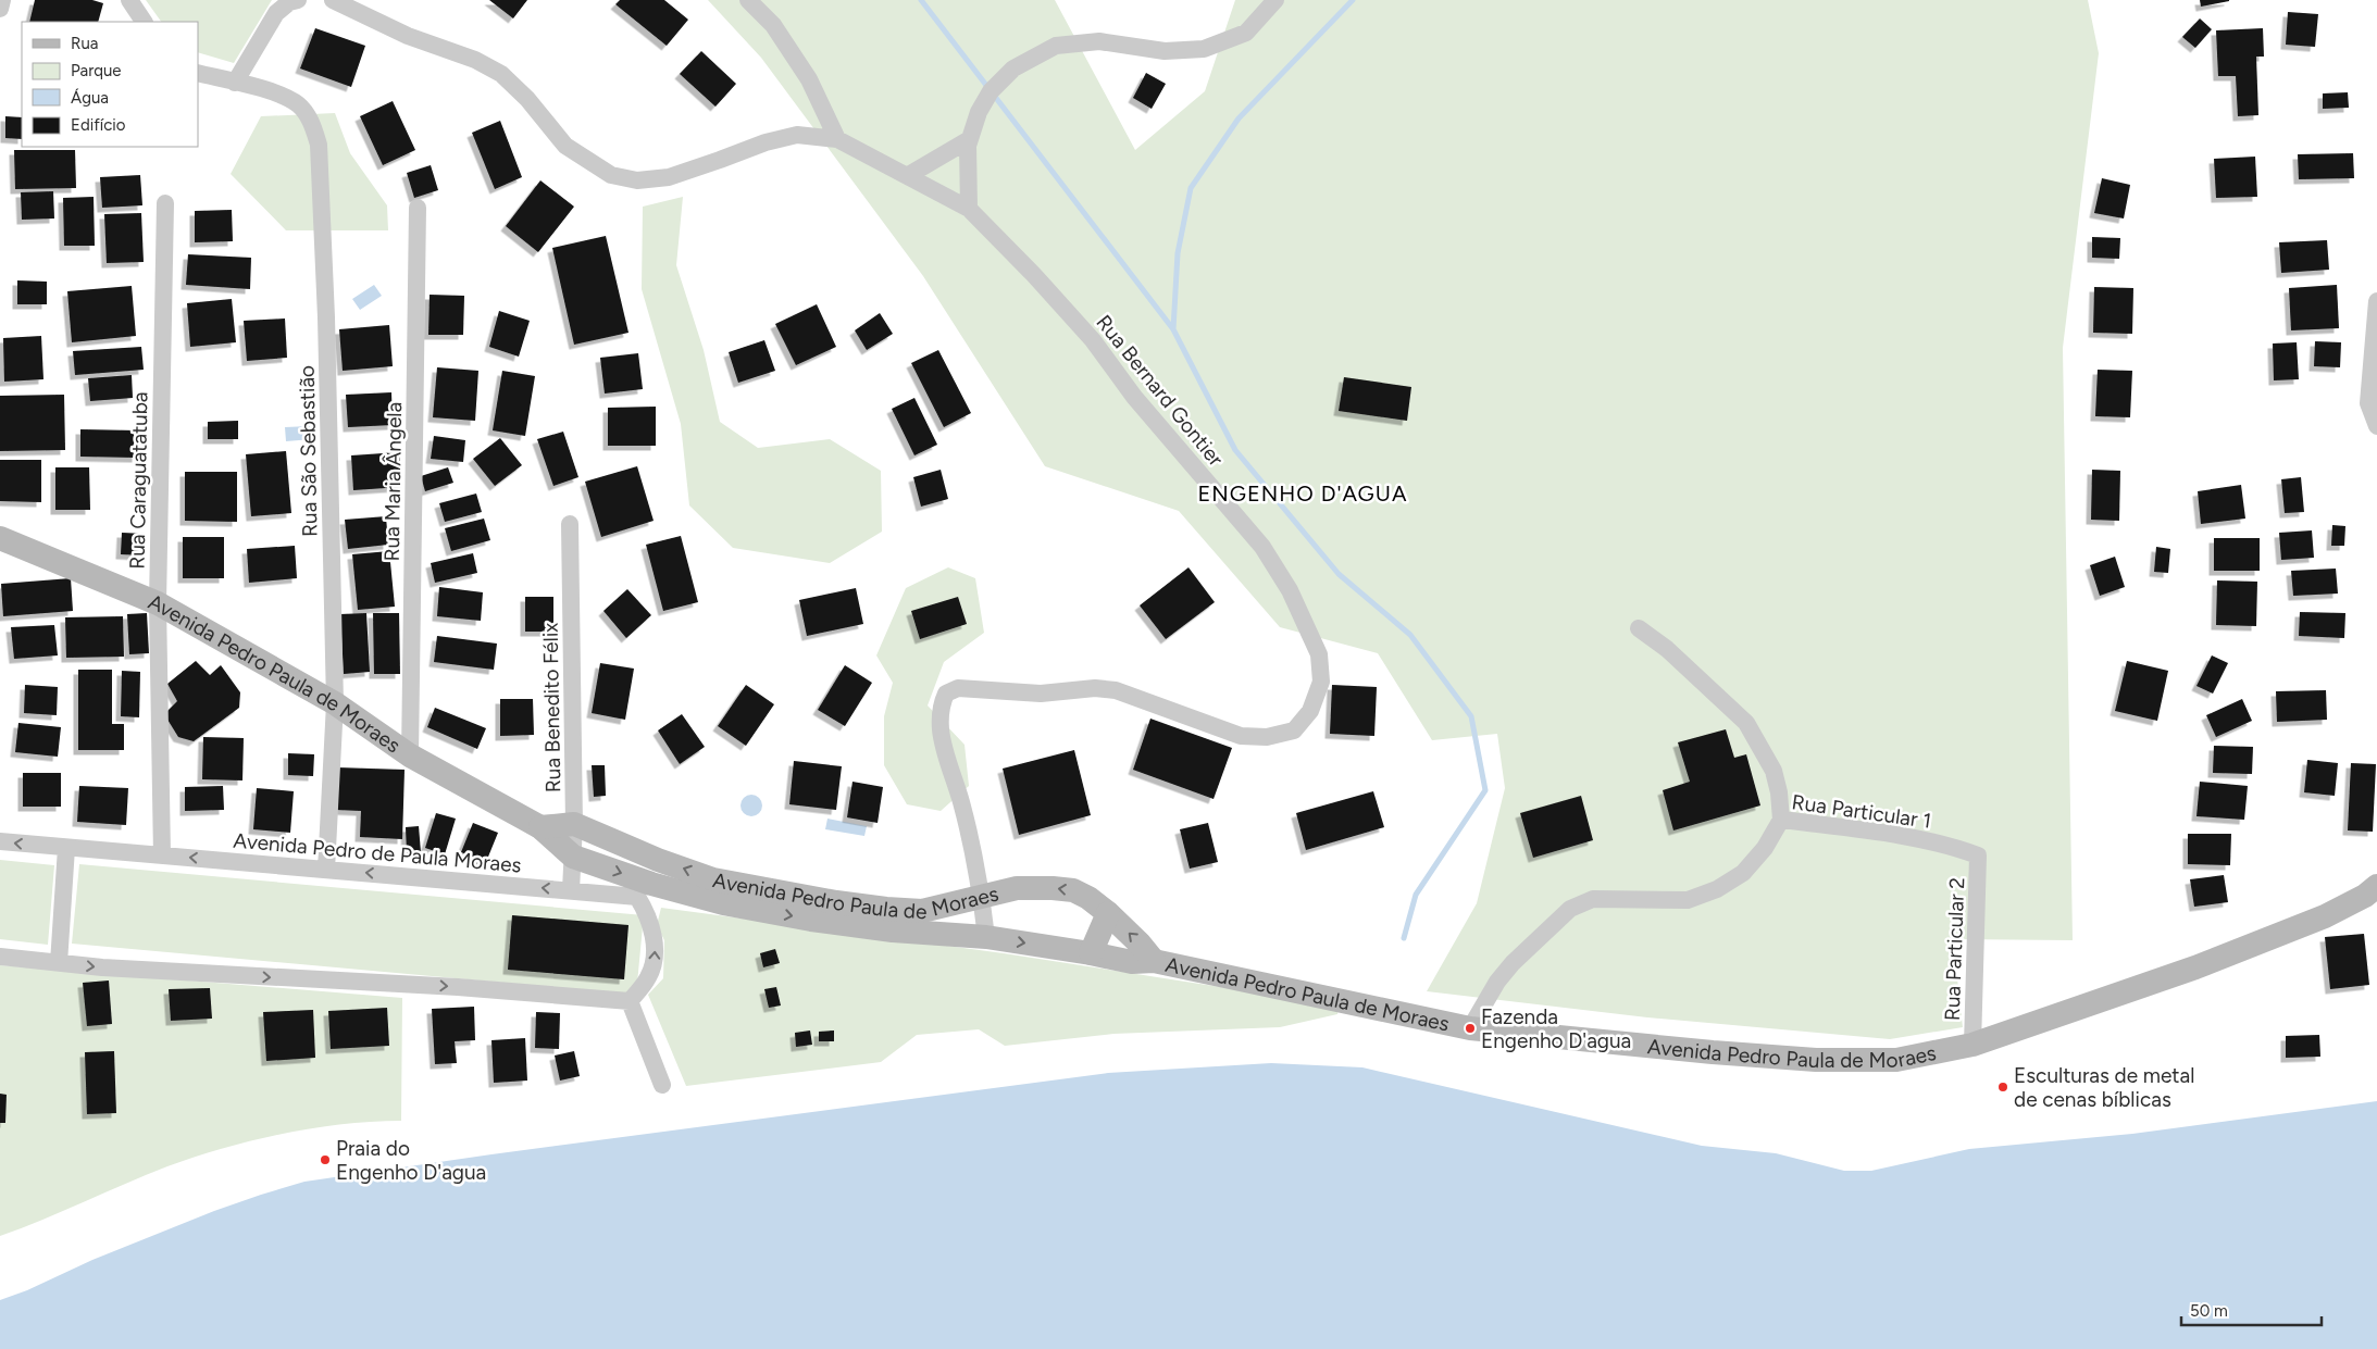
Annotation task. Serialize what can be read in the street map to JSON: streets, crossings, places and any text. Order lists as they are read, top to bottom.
{
  "streets": {
    "main road": ["Avenida Pedro Paula de Moraes"],
    "street": [
      "Rua Bernard Gontier",
      "Rua São Sebastião",
      "Rua Caraguatatuba",
      "Rua Maria Ângela",
      "Rua Benedito Félix",
      "Rua Particular 1",
      "Avenida Pedro de Paula Moraes",
      "Rua Particular 2"
    ]
  },
  "crossings": [
    ["Rua Bernard Gontier", "Avenida Pedro Paula de Moraes"],
    ["Rua São Sebastião", "Avenida Pedro Paula de Moraes"],
    ["Rua São Sebastião", "Avenida Pedro de Paula Moraes"],
    ["Rua Caraguatatuba", "Avenida Pedro Paula de Moraes"],
    ["Rua Caraguatatuba", "Avenida Pedro de Paula Moraes"],
    ["Rua Maria Ângela", "Avenida Pedro Paula de Moraes"],
    ["Avenida Pedro Paula de Moraes", "Rua Benedito Félix"],
    ["Avenida Pedro Paula de Moraes", "Rua Particular 1"],
    ["Avenida Pedro Paula de Moraes", "Avenida Pedro de Paula Moraes"],
    ["Avenida Pedro Paula de Moraes", "Rua Particular 2"],
    ["Rua Benedito Félix", "Avenida Pedro de Paula Moraes"],
    ["Rua Particular 1", "Rua Particular 2"]
  ],
  "districts": ["ENGENHO D'AGUA"],
  "places": ["Fazenda Engenho D'agua", "Esculturas de metal de cenas bíblicas", "Praia do Engenho D'agua"],
  "legend": [
    "Rua",
    "Parque",
    "Água",
    "Edifício"
  ],
  "scale_bar": "50 m"
}
